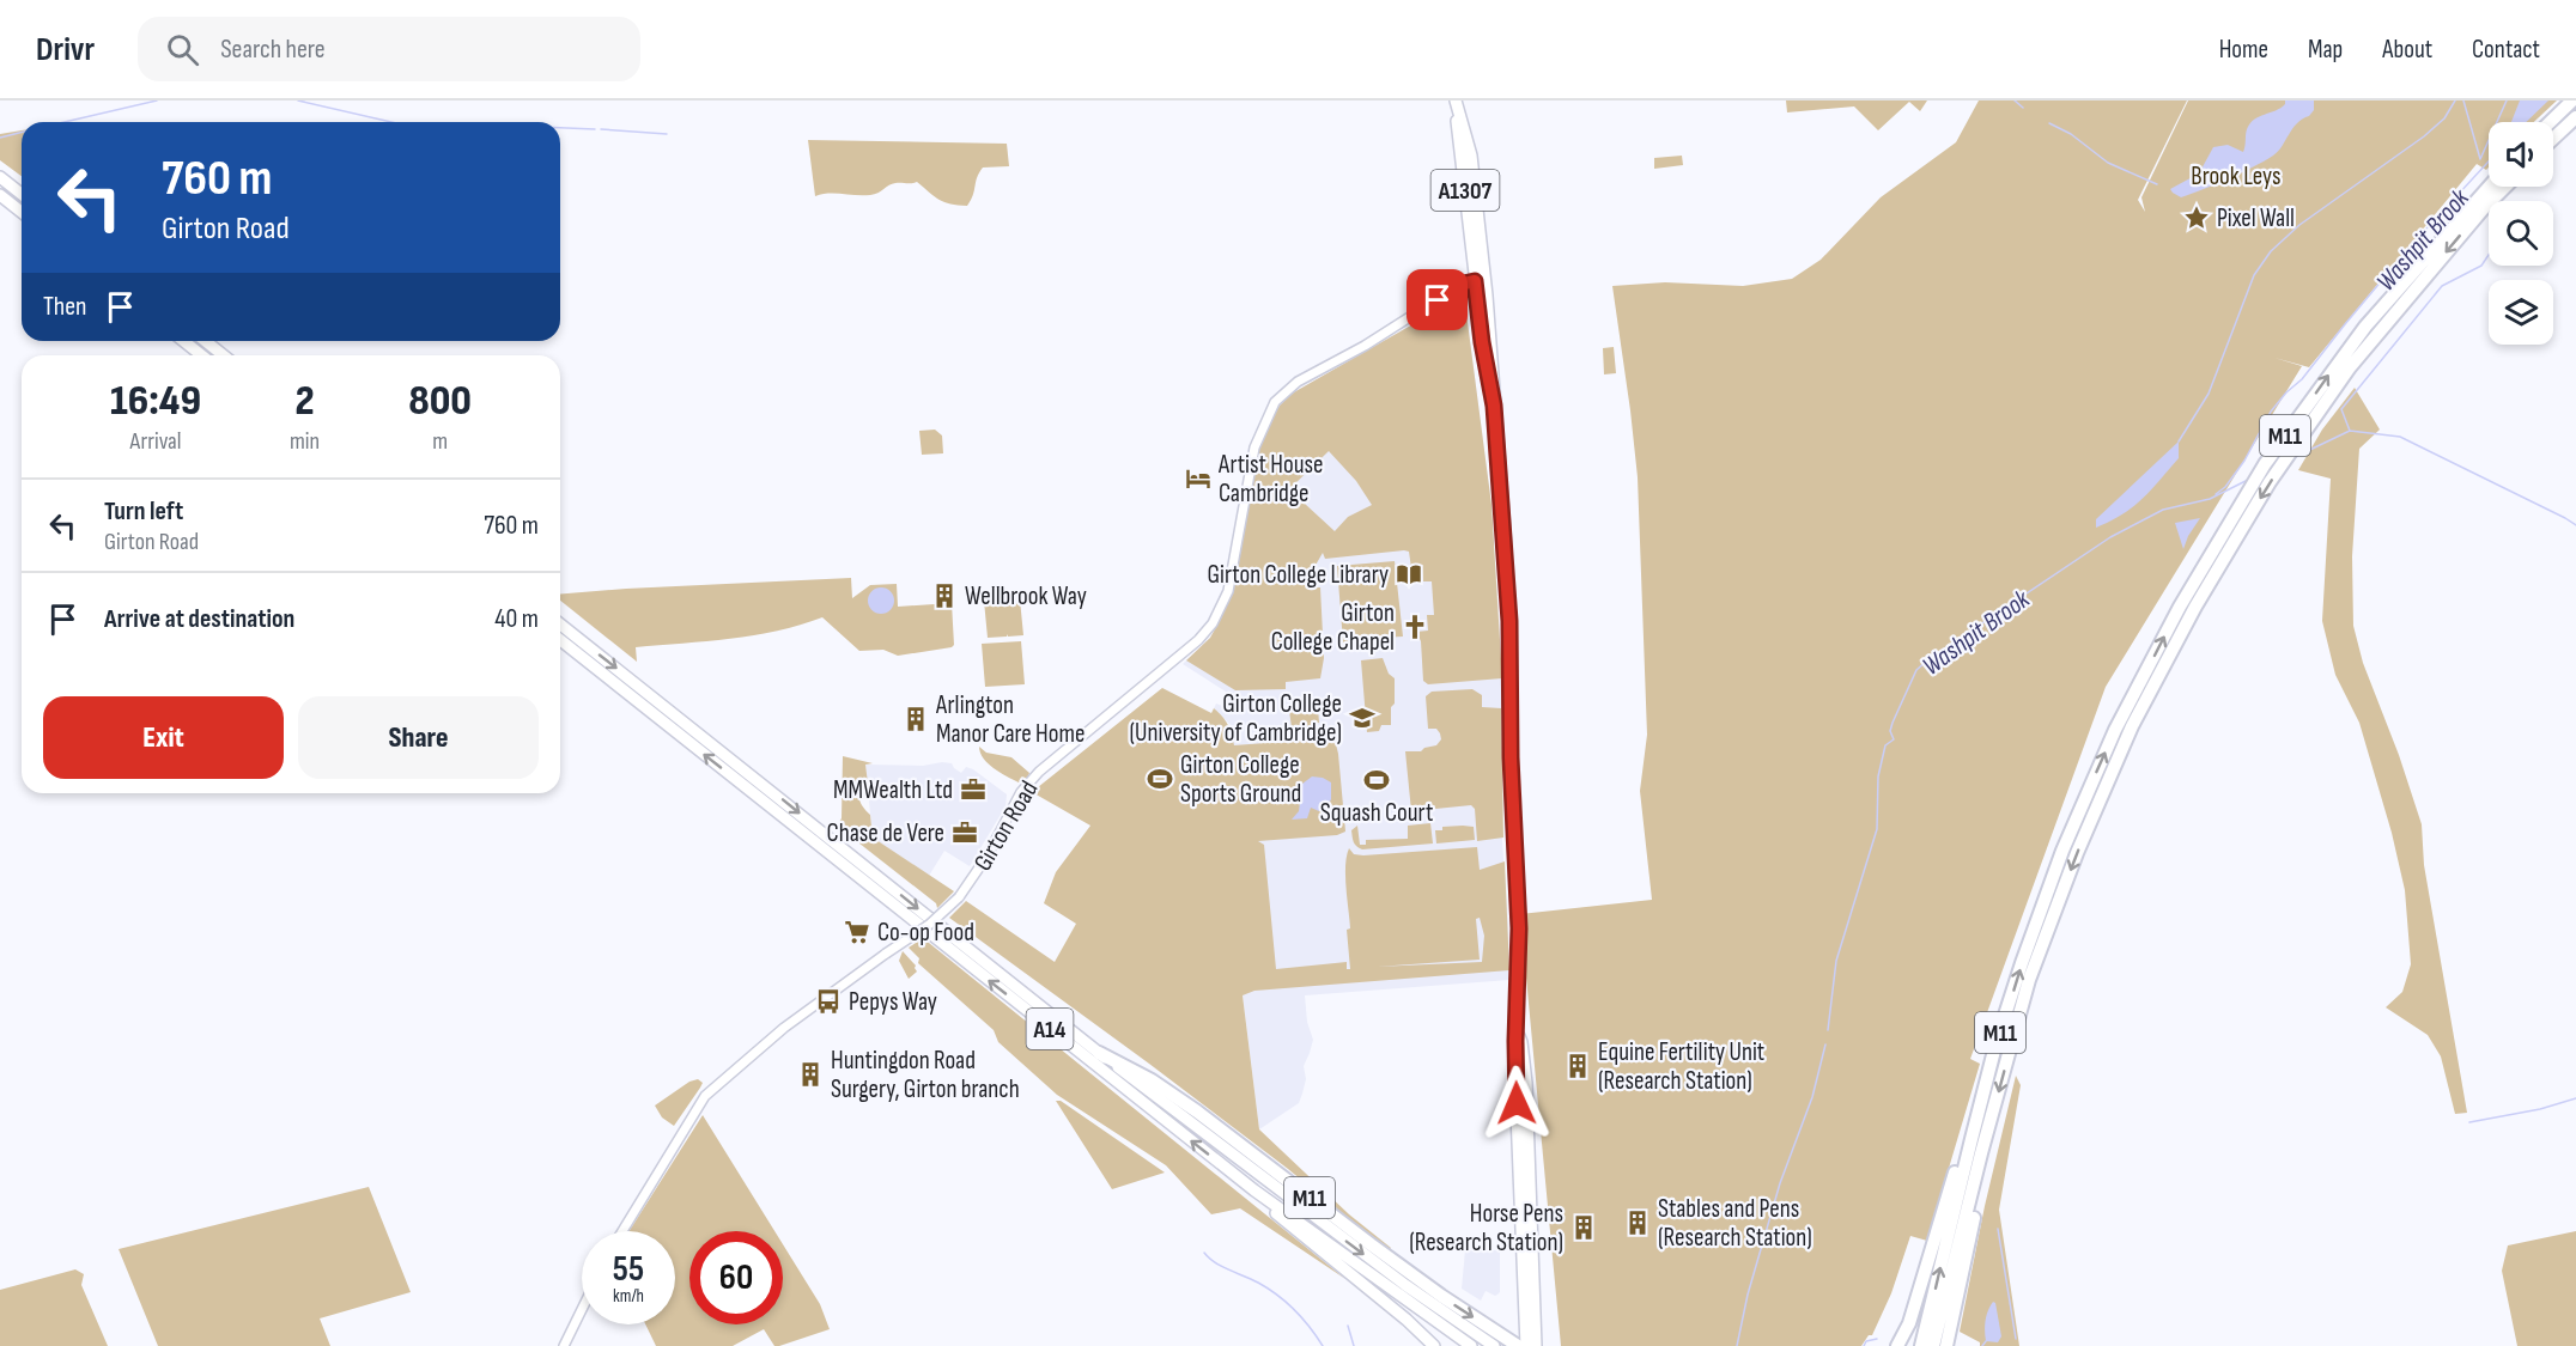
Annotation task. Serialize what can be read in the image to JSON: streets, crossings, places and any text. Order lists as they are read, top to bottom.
{
  "streets": {
    "highway": ["M11"],
    "main road": ["A1307", "A14"],
    "street": ["Girton Road"]
  },
  "crossings": [
    ["A1307", "Girton Road"],
    ["M11", "A14"]
  ],
  "water": ["Washpit Brook"],
  "parks": ["Brook Leys"],
  "places": {
    "place": ["Pixel Wall"],
    "hotel": ["Artist House Cambridge"],
    "library": ["Girton College Library"],
    "building": [
      "Wellbrook Way",
      "Arlington Manor Care Home",
      "Equine Fertility Unit (Research Station)",
      "Huntingdon Road Surgery, Girton branch",
      "Stables and Pens (Research Station)",
      "Horse Pens (Research Station)"
    ],
    "church": ["Girton College Chapel"],
    "school or university": ["Girton College (University of Cambridge)"],
    "sports": ["Girton College Sports Ground", "Squash Court"],
    "office": ["MMWealth Ltd", "Chase de Vere"],
    "supermarket": ["Co-op Food"],
    "bus stop": ["Pepys Way"]
  },
  "page": {
    "header": "Drivr",
    "search": "Search here",
    "nav": [
      "Home",
      "Map",
      "About",
      "Contact"
    ],
    "turn": ["760 m", "Girton Road"],
    "then": "Then",
    "eta": [
      "16:49",
      "Arrival",
      "2",
      "min",
      "800",
      "m"
    ],
    "list": [
      {
        "name": "Turn left",
        "note": "Girton Road",
        "value": "760 m"
      },
      {
        "name": "Arrive at destination",
        "value": "40 m"
      }
    ],
    "buttons": ["Exit", "Share"],
    "speed": "55 km/h",
    "limit": "60"
  }
}
